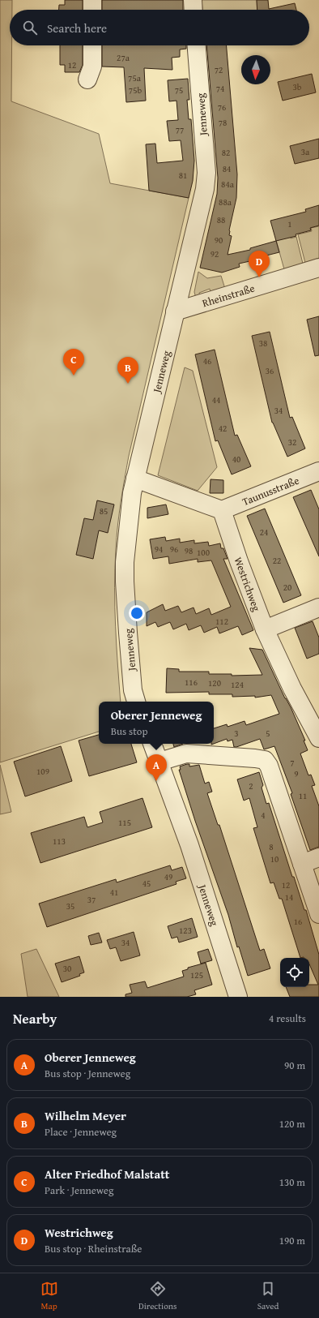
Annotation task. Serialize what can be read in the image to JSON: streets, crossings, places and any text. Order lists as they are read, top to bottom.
{
  "streets": {
    "street": [
      "Jenneweg",
      "Rheinstraße",
      "Taunusstraße",
      "Westrichweg"
    ]
  },
  "crossings": [
    ["Jenneweg", "Rheinstraße"],
    ["Taunusstraße", "Westrichweg"]
  ],
  "house_numbers": [
    "27a",
    "12",
    "72",
    "75a",
    "3b",
    "74",
    "75b",
    "75",
    "76",
    "78",
    "77",
    "3a",
    "82",
    "84",
    "81",
    "84a",
    "88a",
    "88",
    "1",
    "90",
    "92",
    "38",
    "46",
    "36",
    "44",
    "34",
    "42",
    "32",
    "40",
    "85",
    "24",
    "94",
    "96",
    "98",
    "100",
    "22",
    "20",
    "112",
    "116",
    "120",
    "124",
    "3",
    "5",
    "7",
    "109",
    "9",
    "2",
    "11",
    "4",
    "115",
    "113",
    "8",
    "10",
    "49",
    "45",
    "12",
    "41",
    "14",
    "37",
    "35",
    "16",
    "123",
    "34",
    "30",
    "125"
  ],
  "north": "bottom",
  "page": {
    "search": "Search here",
    "pins": [
      "D",
      "C",
      "B",
      "A"
    ],
    "popup": ["Oberer Jenneweg", "Bus stop"],
    "heading": ["Nearby", "4 results"],
    "list": [
      {
        "mark": "A",
        "name": "Oberer Jenneweg",
        "note": "Bus stop · Jenneweg",
        "value": "90 m"
      },
      {
        "mark": "B",
        "name": "Wilhelm Meyer",
        "note": "Place · Jenneweg",
        "value": "120 m"
      },
      {
        "mark": "C",
        "name": "Alter Friedhof Malstatt",
        "note": "Park · Jenneweg",
        "value": "130 m"
      },
      {
        "mark": "D",
        "name": "Westrichweg",
        "note": "Bus stop · Rheinstraße",
        "value": "190 m"
      }
    ],
    "nav": ["Map", "Directions", "Saved"]
  }
}
